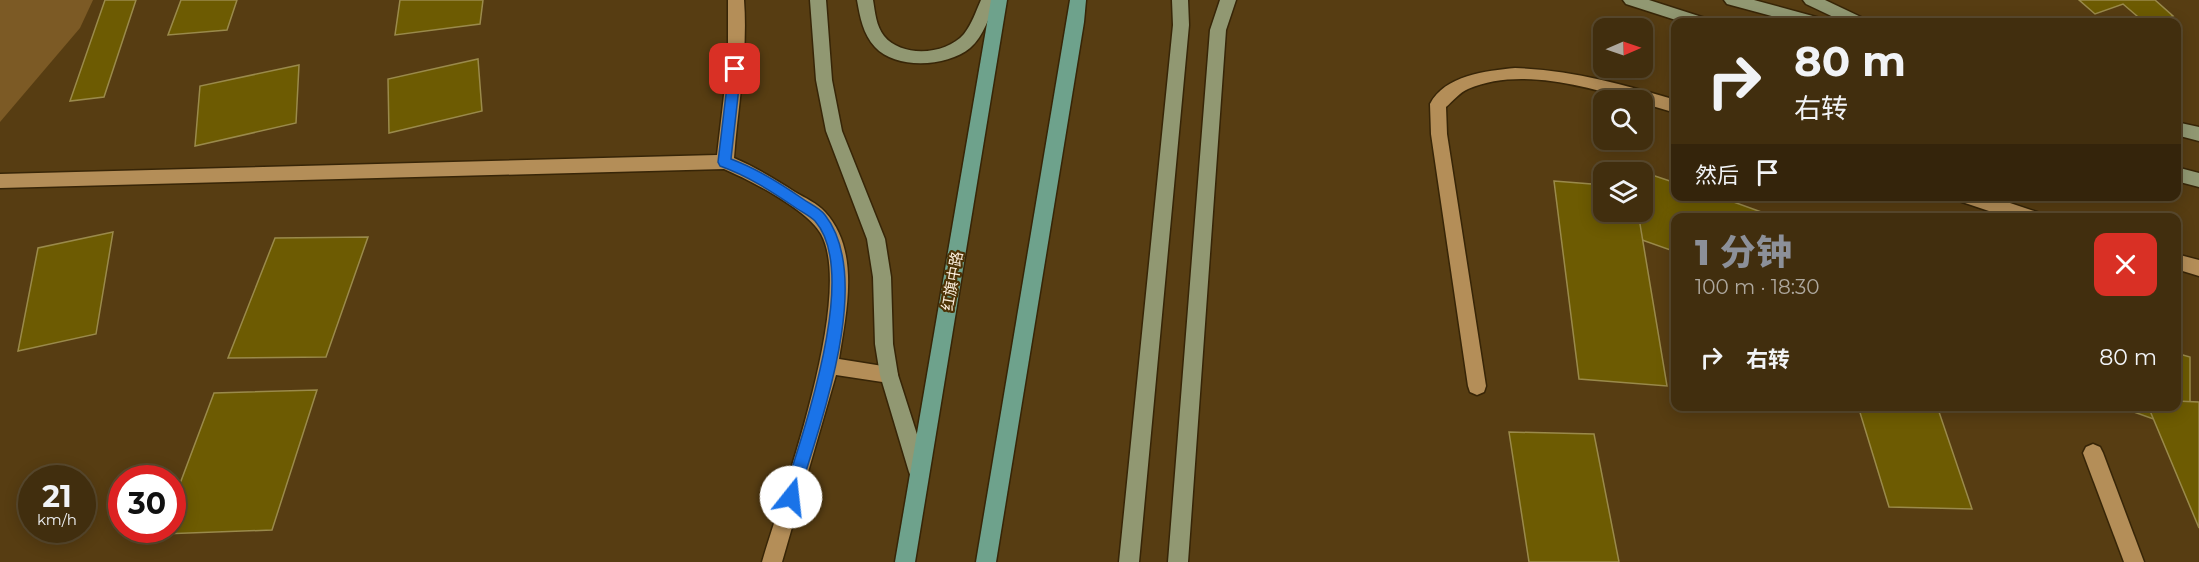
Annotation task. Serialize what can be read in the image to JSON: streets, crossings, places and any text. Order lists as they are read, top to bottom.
{
  "streets": {
    "main road": ["红旗中路"]
  },
  "north": "right",
  "page": {
    "turn": ["80 m", "右转"],
    "then": "然后",
    "heading": ["1 分钟", "100 m · 18:30"],
    "list": [
      {
        "name": "右转",
        "value": "80 m"
      }
    ],
    "speed": "21 km/h",
    "limit": "30"
  }
}
